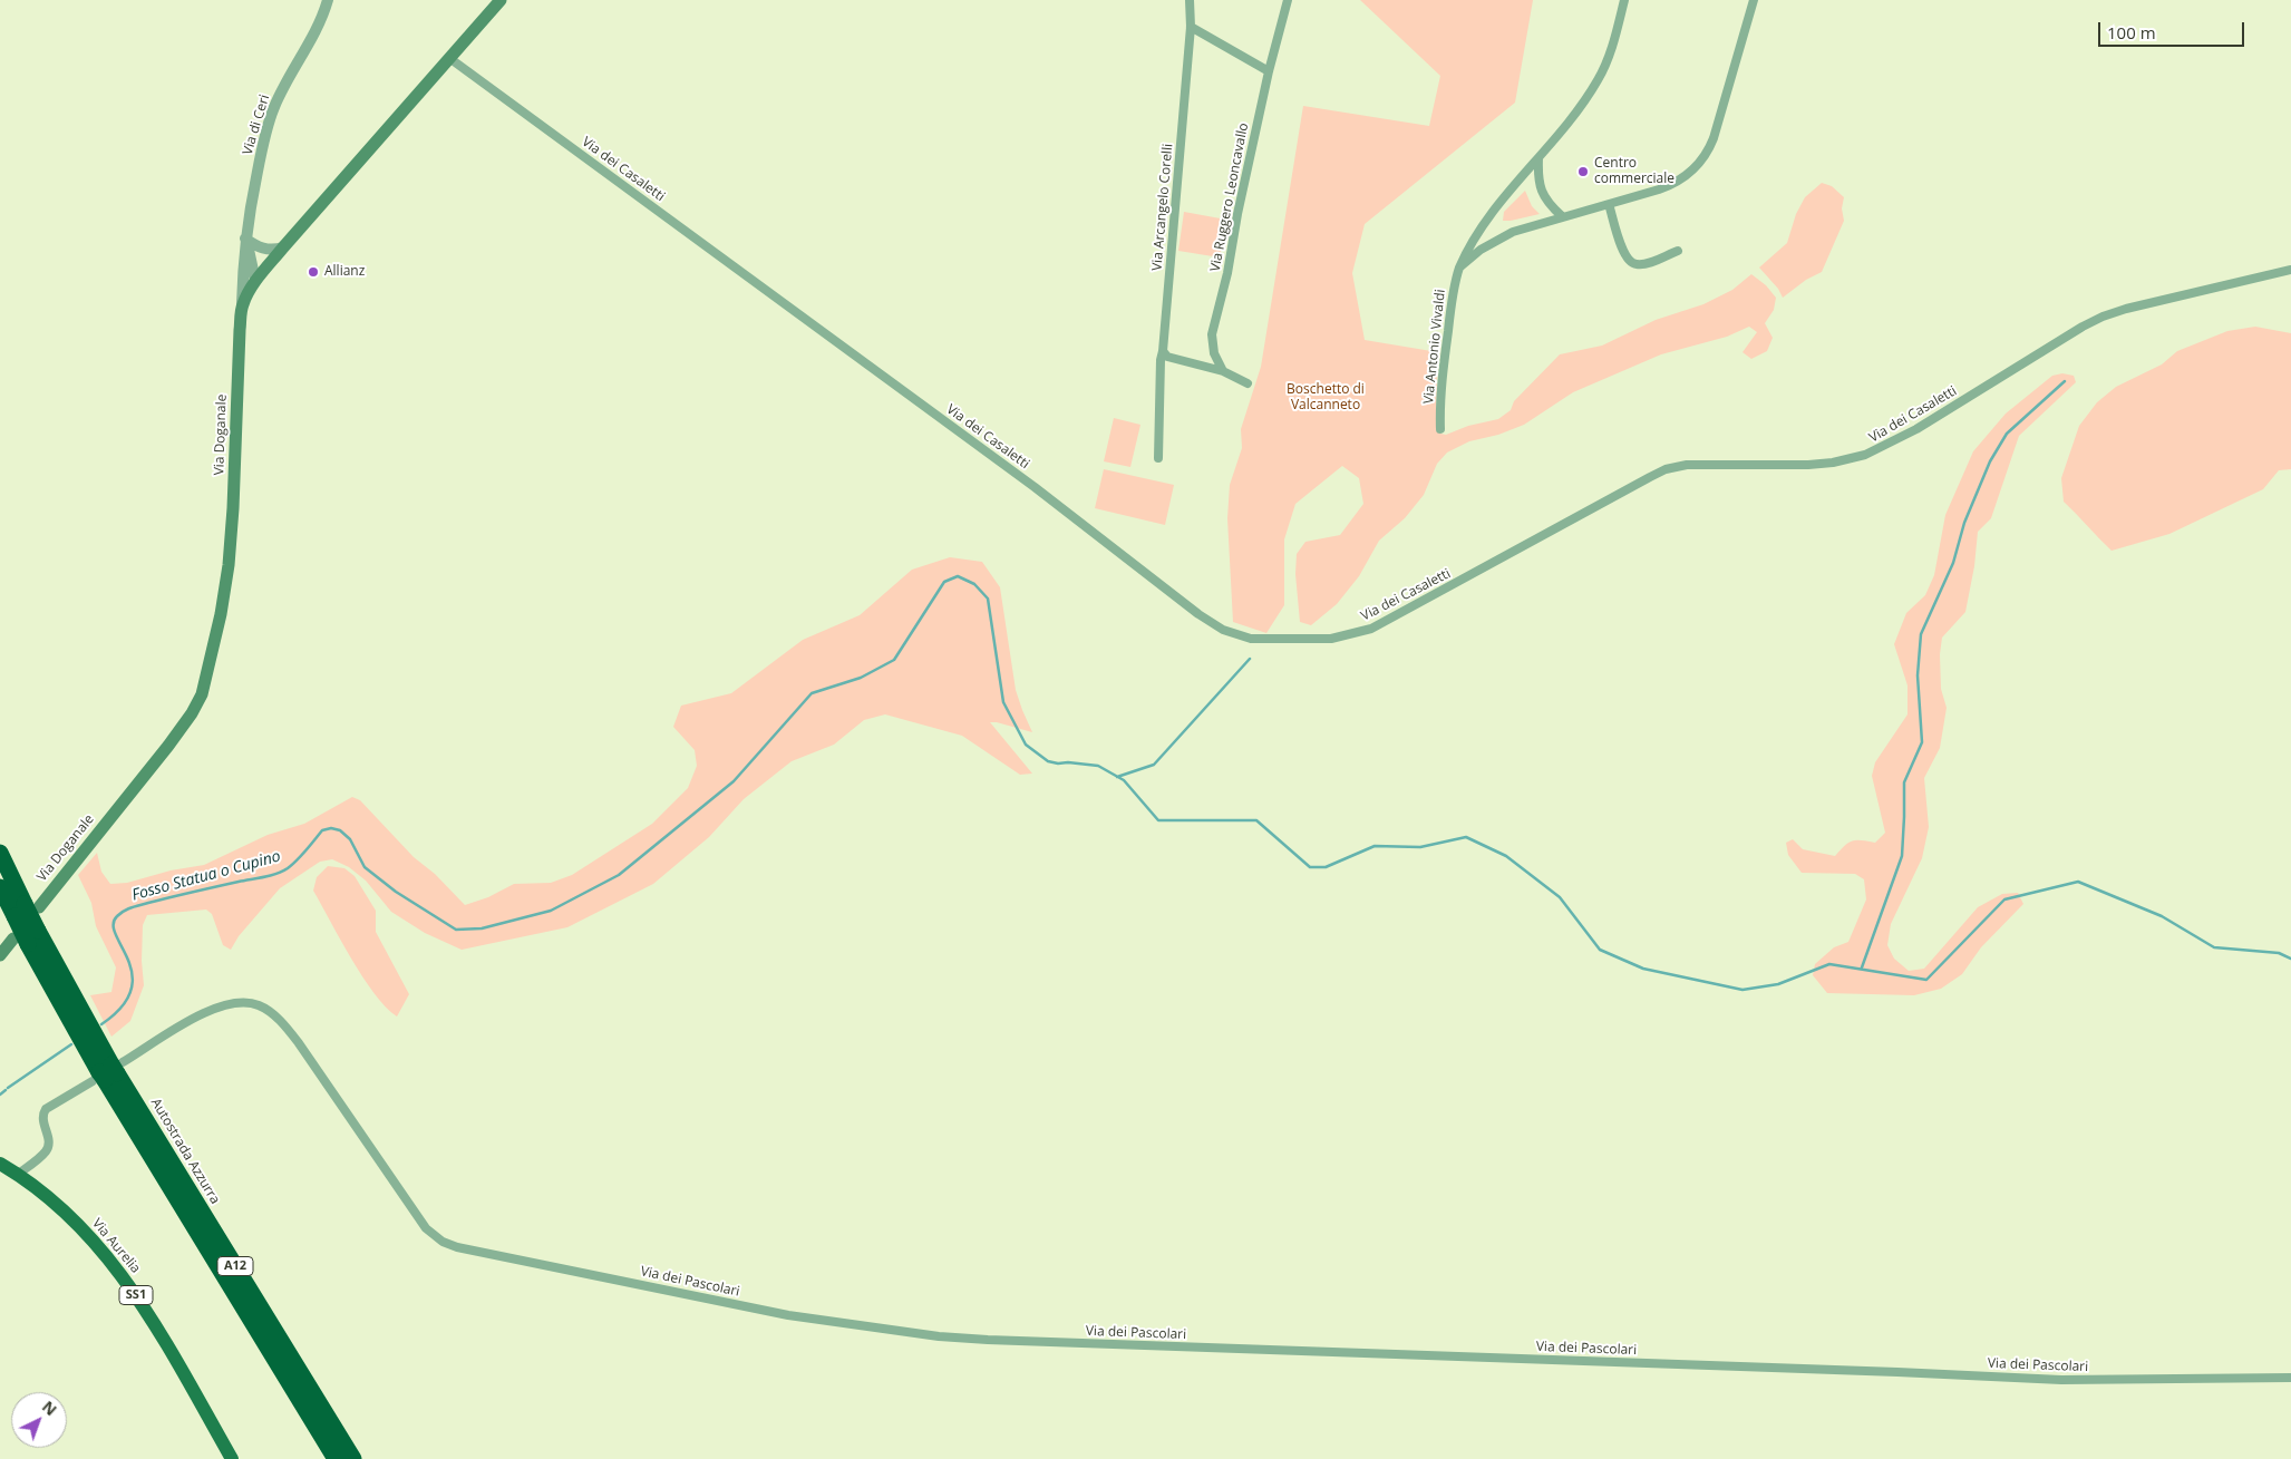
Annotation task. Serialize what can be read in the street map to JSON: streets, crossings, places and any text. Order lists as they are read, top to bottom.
{
  "streets": {
    "highway": ["Autostrada Azzurra", "A12"],
    "main road": ["Via Doganale", "Via Aurelia", "SS1"],
    "street": [
      "Via di Ceri",
      "Via dei Casaletti",
      "Via Ruggero Leoncavallo",
      "Via Arcangelo Corelli",
      "Via Antonio Vivaldi",
      "Via dei Pascolari"
    ]
  },
  "crossings": [
    ["Via di Ceri", "Via Doganale"],
    ["Via dei Casaletti", "Via Doganale"],
    ["Via Doganale", "Autostrada Azzurra"],
    ["Autostrada Azzurra", "Via dei Pascolari"],
    ["Via Aurelia", "Via dei Pascolari"]
  ],
  "water": ["Fosso Statua o Cupino"],
  "parks": ["Boschetto di Valcanneto"],
  "places": ["Centro commerciale", "Allianz"],
  "scale_bar": "100 m",
  "north": "top right"
}
